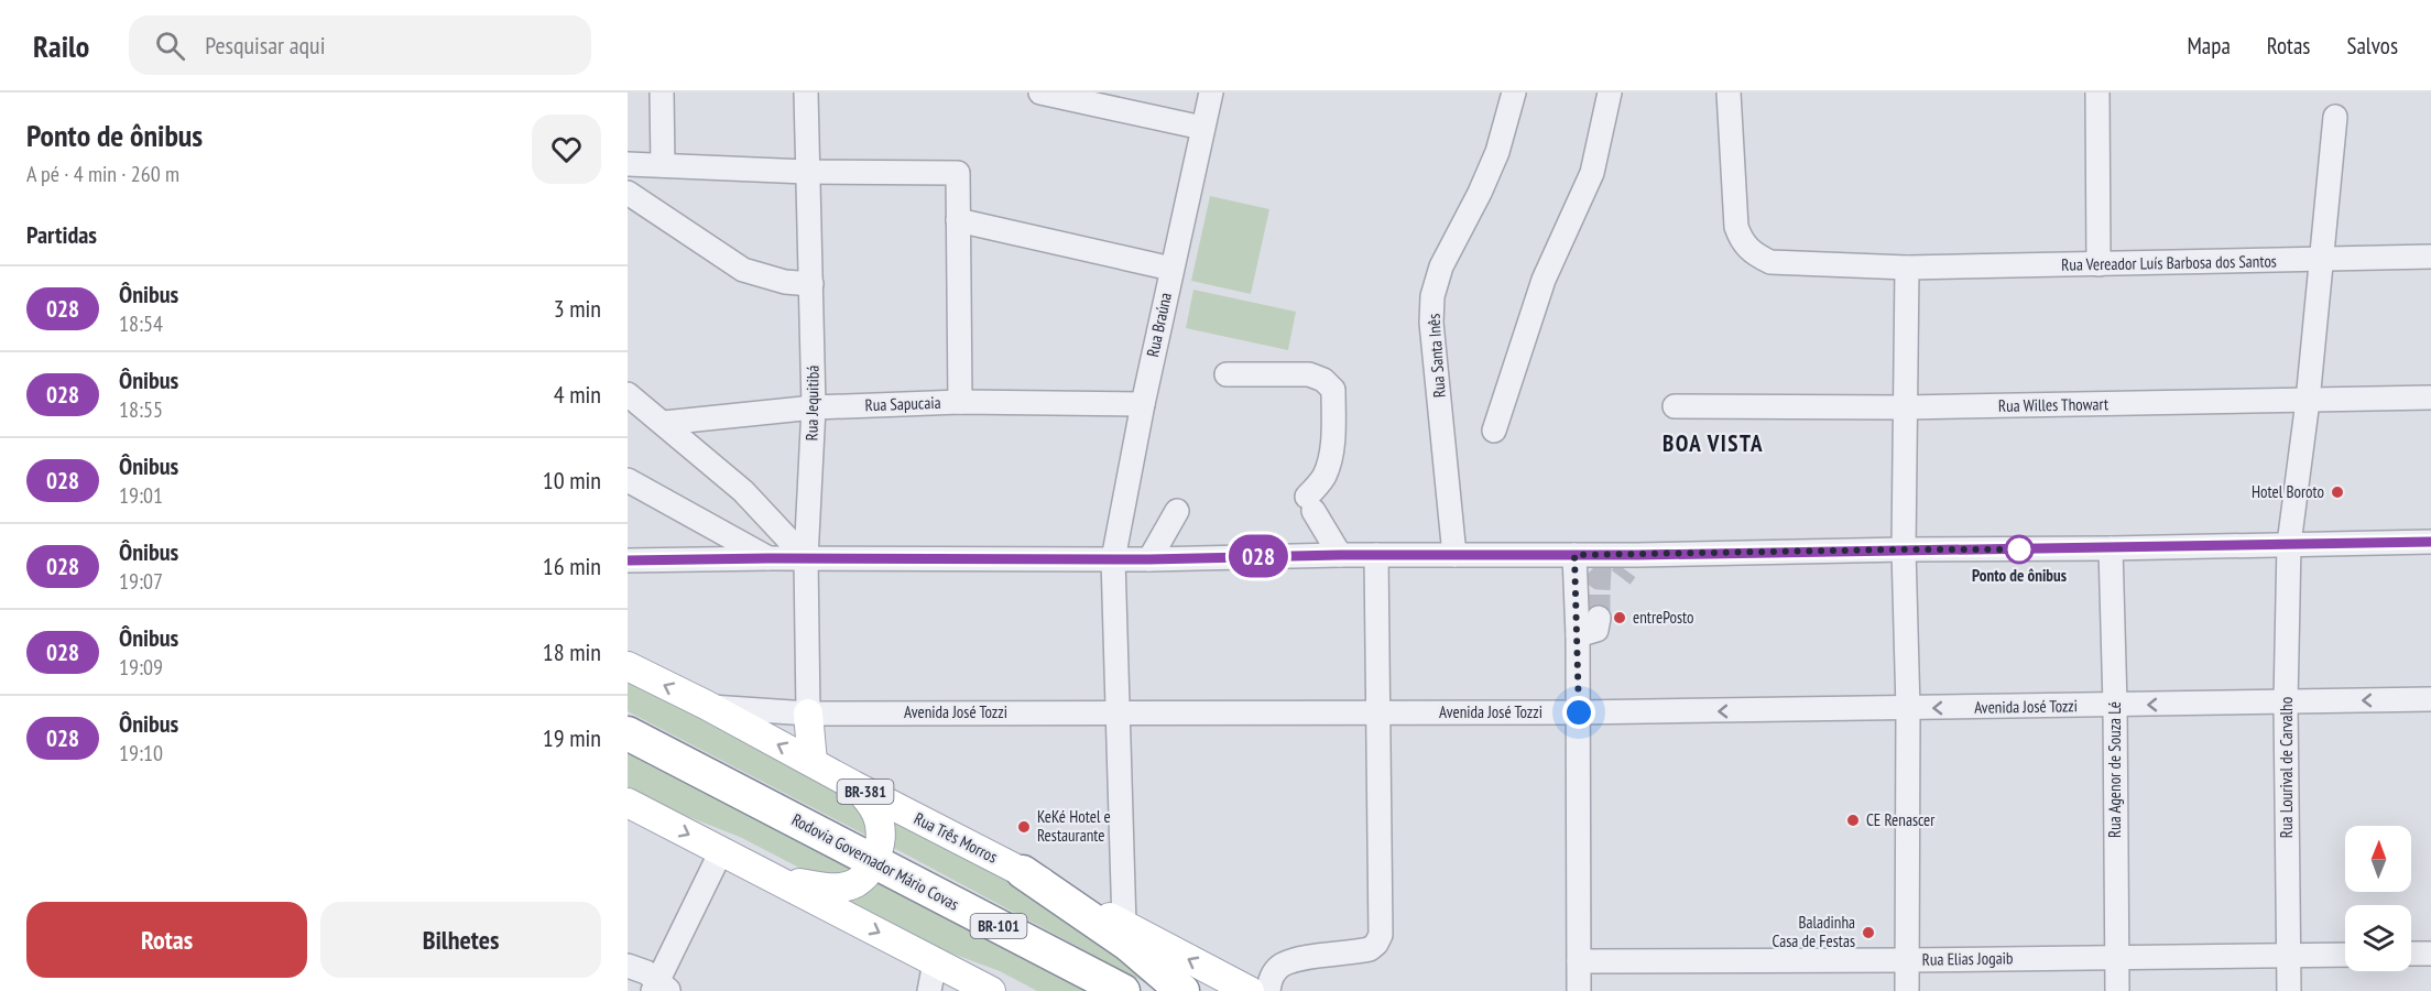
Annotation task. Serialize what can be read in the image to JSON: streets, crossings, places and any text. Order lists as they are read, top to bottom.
{
  "streets": {
    "highway": ["Rodovia Governador Mário Covas", "BR-101"],
    "main road": ["BR-381", "Rua Três Morros"],
    "street": [
      "Rua Vereador Luís Barbosa dos Santos",
      "Rua Braúna",
      "Rua Santa Inês",
      "Rua Jequitibá",
      "Rua Sapucaia",
      "Rua Willes Thowart",
      "Avenida José Tozzi",
      "Rua Lourival de Carvalho",
      "Rua Agenor de Souza Lé",
      "Rua Elias Jogaib"
    ]
  },
  "crossings": [
    ["Rua Vereador Luís Barbosa dos Santos", "Rua Lourival de Carvalho"],
    ["Rua Braúna", "Rua Sapucaia"],
    ["Rua Braúna", "Avenida José Tozzi"],
    ["Rua Braúna", "Rua Três Morros"],
    ["Rua Jequitibá", "Rua Sapucaia"],
    ["Rua Jequitibá", "Avenida José Tozzi"],
    ["Rua Willes Thowart", "Rua Lourival de Carvalho"],
    ["Avenida José Tozzi", "Rua Lourival de Carvalho"],
    ["Avenida José Tozzi", "Rua Agenor de Souza Lé"],
    ["Avenida José Tozzi", "Rua Três Morros"],
    ["Rua Lourival de Carvalho", "Rua Elias Jogaib"],
    ["Rua Agenor de Souza Lé", "Rua Elias Jogaib"]
  ],
  "districts": ["BOA VISTA"],
  "places": [
    "Hotel Boroto",
    "Ponto de ônibus",
    "entrePosto",
    "CE Renascer",
    "KeKé Hotel e Restaurante",
    "Baladinha Casa de Festas"
  ],
  "lines": ["bus line 028"],
  "north": "top",
  "page": {
    "header": "Railo",
    "search": "Pesquisar aqui",
    "nav": ["Mapa", "Rotas", "Salvos"],
    "heading": [
      ["Ponto de ônibus", "A pé · 4 min · 260 m"],
      "Partidas"
    ],
    "on_map": "028",
    "list": [
      {
        "mark": "028",
        "name": "Ônibus",
        "note": "18:54",
        "value": "3 min"
      },
      {
        "mark": "028",
        "name": "Ônibus",
        "note": "18:55",
        "value": "4 min"
      },
      {
        "mark": "028",
        "name": "Ônibus",
        "note": "19:01",
        "value": "10 min"
      },
      {
        "mark": "028",
        "name": "Ônibus",
        "note": "19:07",
        "value": "16 min"
      },
      {
        "mark": "028",
        "name": "Ônibus",
        "note": "19:09",
        "value": "18 min"
      },
      {
        "mark": "028",
        "name": "Ônibus",
        "note": "19:10",
        "value": "19 min"
      }
    ],
    "buttons": ["Rotas", "Bilhetes"]
  }
}
